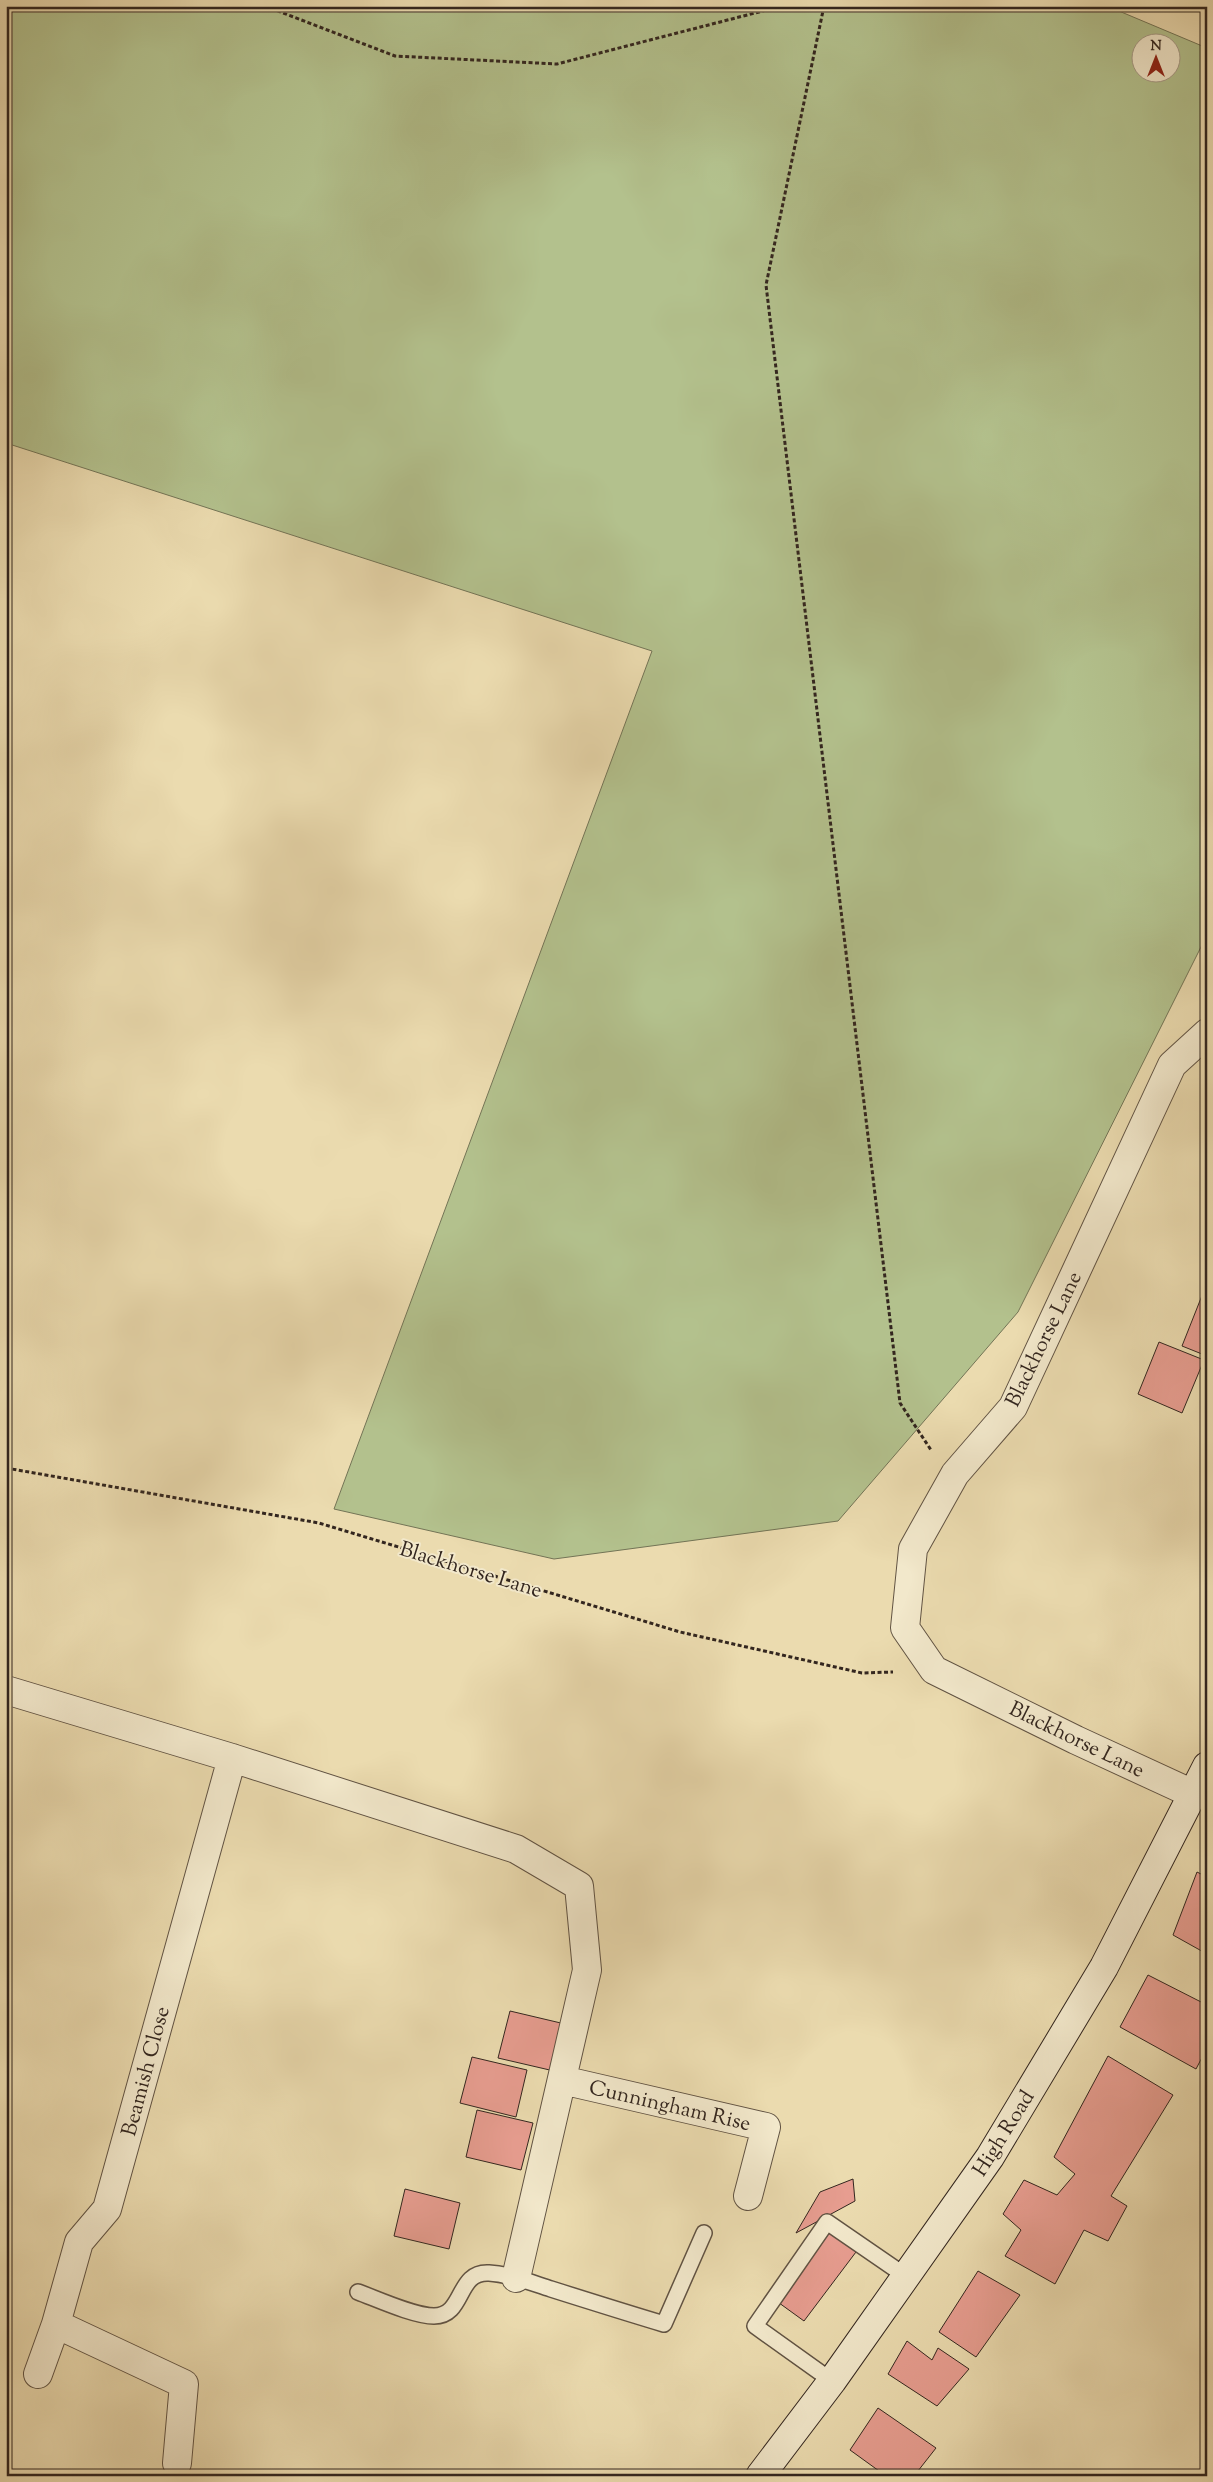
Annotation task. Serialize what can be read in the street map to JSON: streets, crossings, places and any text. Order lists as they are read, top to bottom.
{
  "streets": {
    "street": [
      "Blackhorse Lane",
      "Beamish Close",
      "Cunningham Rise",
      "High Road"
    ]
  },
  "crossings": [
    ["Blackhorse Lane", "High Road"],
    ["Beamish Close", "Cunningham Rise"]
  ],
  "north": "top"
}
